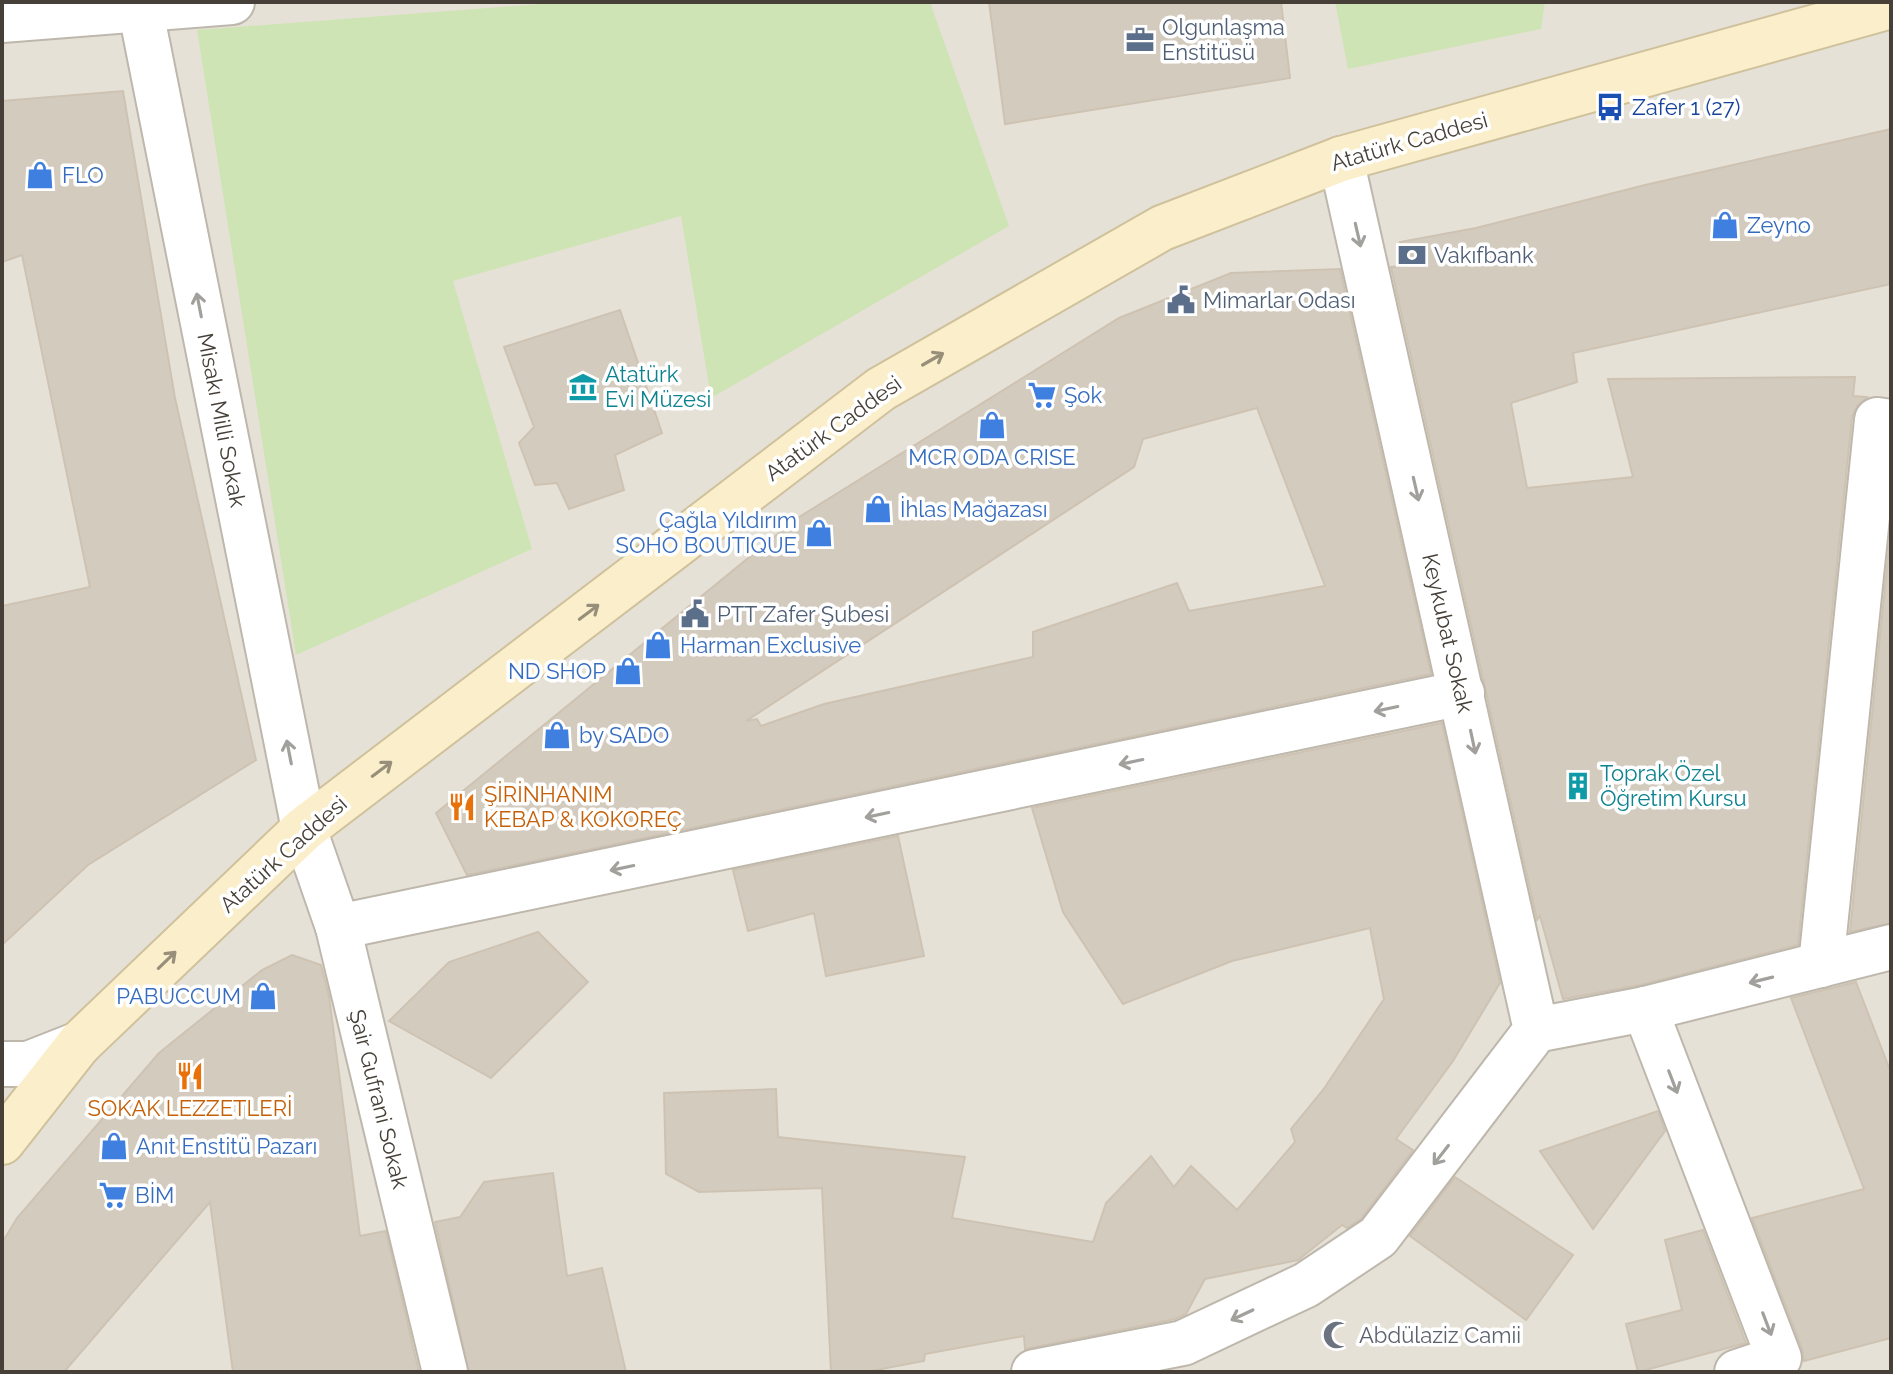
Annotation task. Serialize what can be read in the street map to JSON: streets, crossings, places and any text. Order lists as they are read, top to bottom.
{
  "streets": {
    "main road": ["Atatürk Caddesi"],
    "street": ["Misakı Milli Sokak", "Keykubat Sokak", "Şair Gufrani Sokak"]
  },
  "crossings": [
    ["Atatürk Caddesi", "Misakı Milli Sokak"],
    ["Atatürk Caddesi", "Keykubat Sokak"],
    ["Atatürk Caddesi", "Şair Gufrani Sokak"],
    ["Misakı Milli Sokak", "Şair Gufrani Sokak"]
  ],
  "one_way": ["Atatürk Caddesi", "Misakı Milli Sokak"],
  "places": {
    "office": ["Olgunlaşma Enstitüsü"],
    "bus stop": ["Zafer 1 (27)"],
    "shop": [
      "FLO",
      "Zeyno",
      "MCR ODA CRISE",
      "İhlas Mağazası",
      "Çağla Yıldırım SOHO BOUTIQUE",
      "Harman Exclusive",
      "ND SHOP",
      "by SADO",
      "PABUCCUM",
      "Anıt Enstitü Pazarı"
    ],
    "bank": ["Vakıfbank"],
    "public building": ["Mimarlar Odası", "PTT Zafer Şubesi"],
    "museum": ["Atatürk Evi Müzesi"],
    "supermarket": ["Şok", "BİM"],
    "building": ["Toprak Özel Öğretim Kursu"],
    "restaurant": ["ŞİRİNHANIM KEBAP & KOKOREÇ", "SOKAK LEZZETLERİ"],
    "mosque": ["Abdülaziz Camii"]
  }
}
